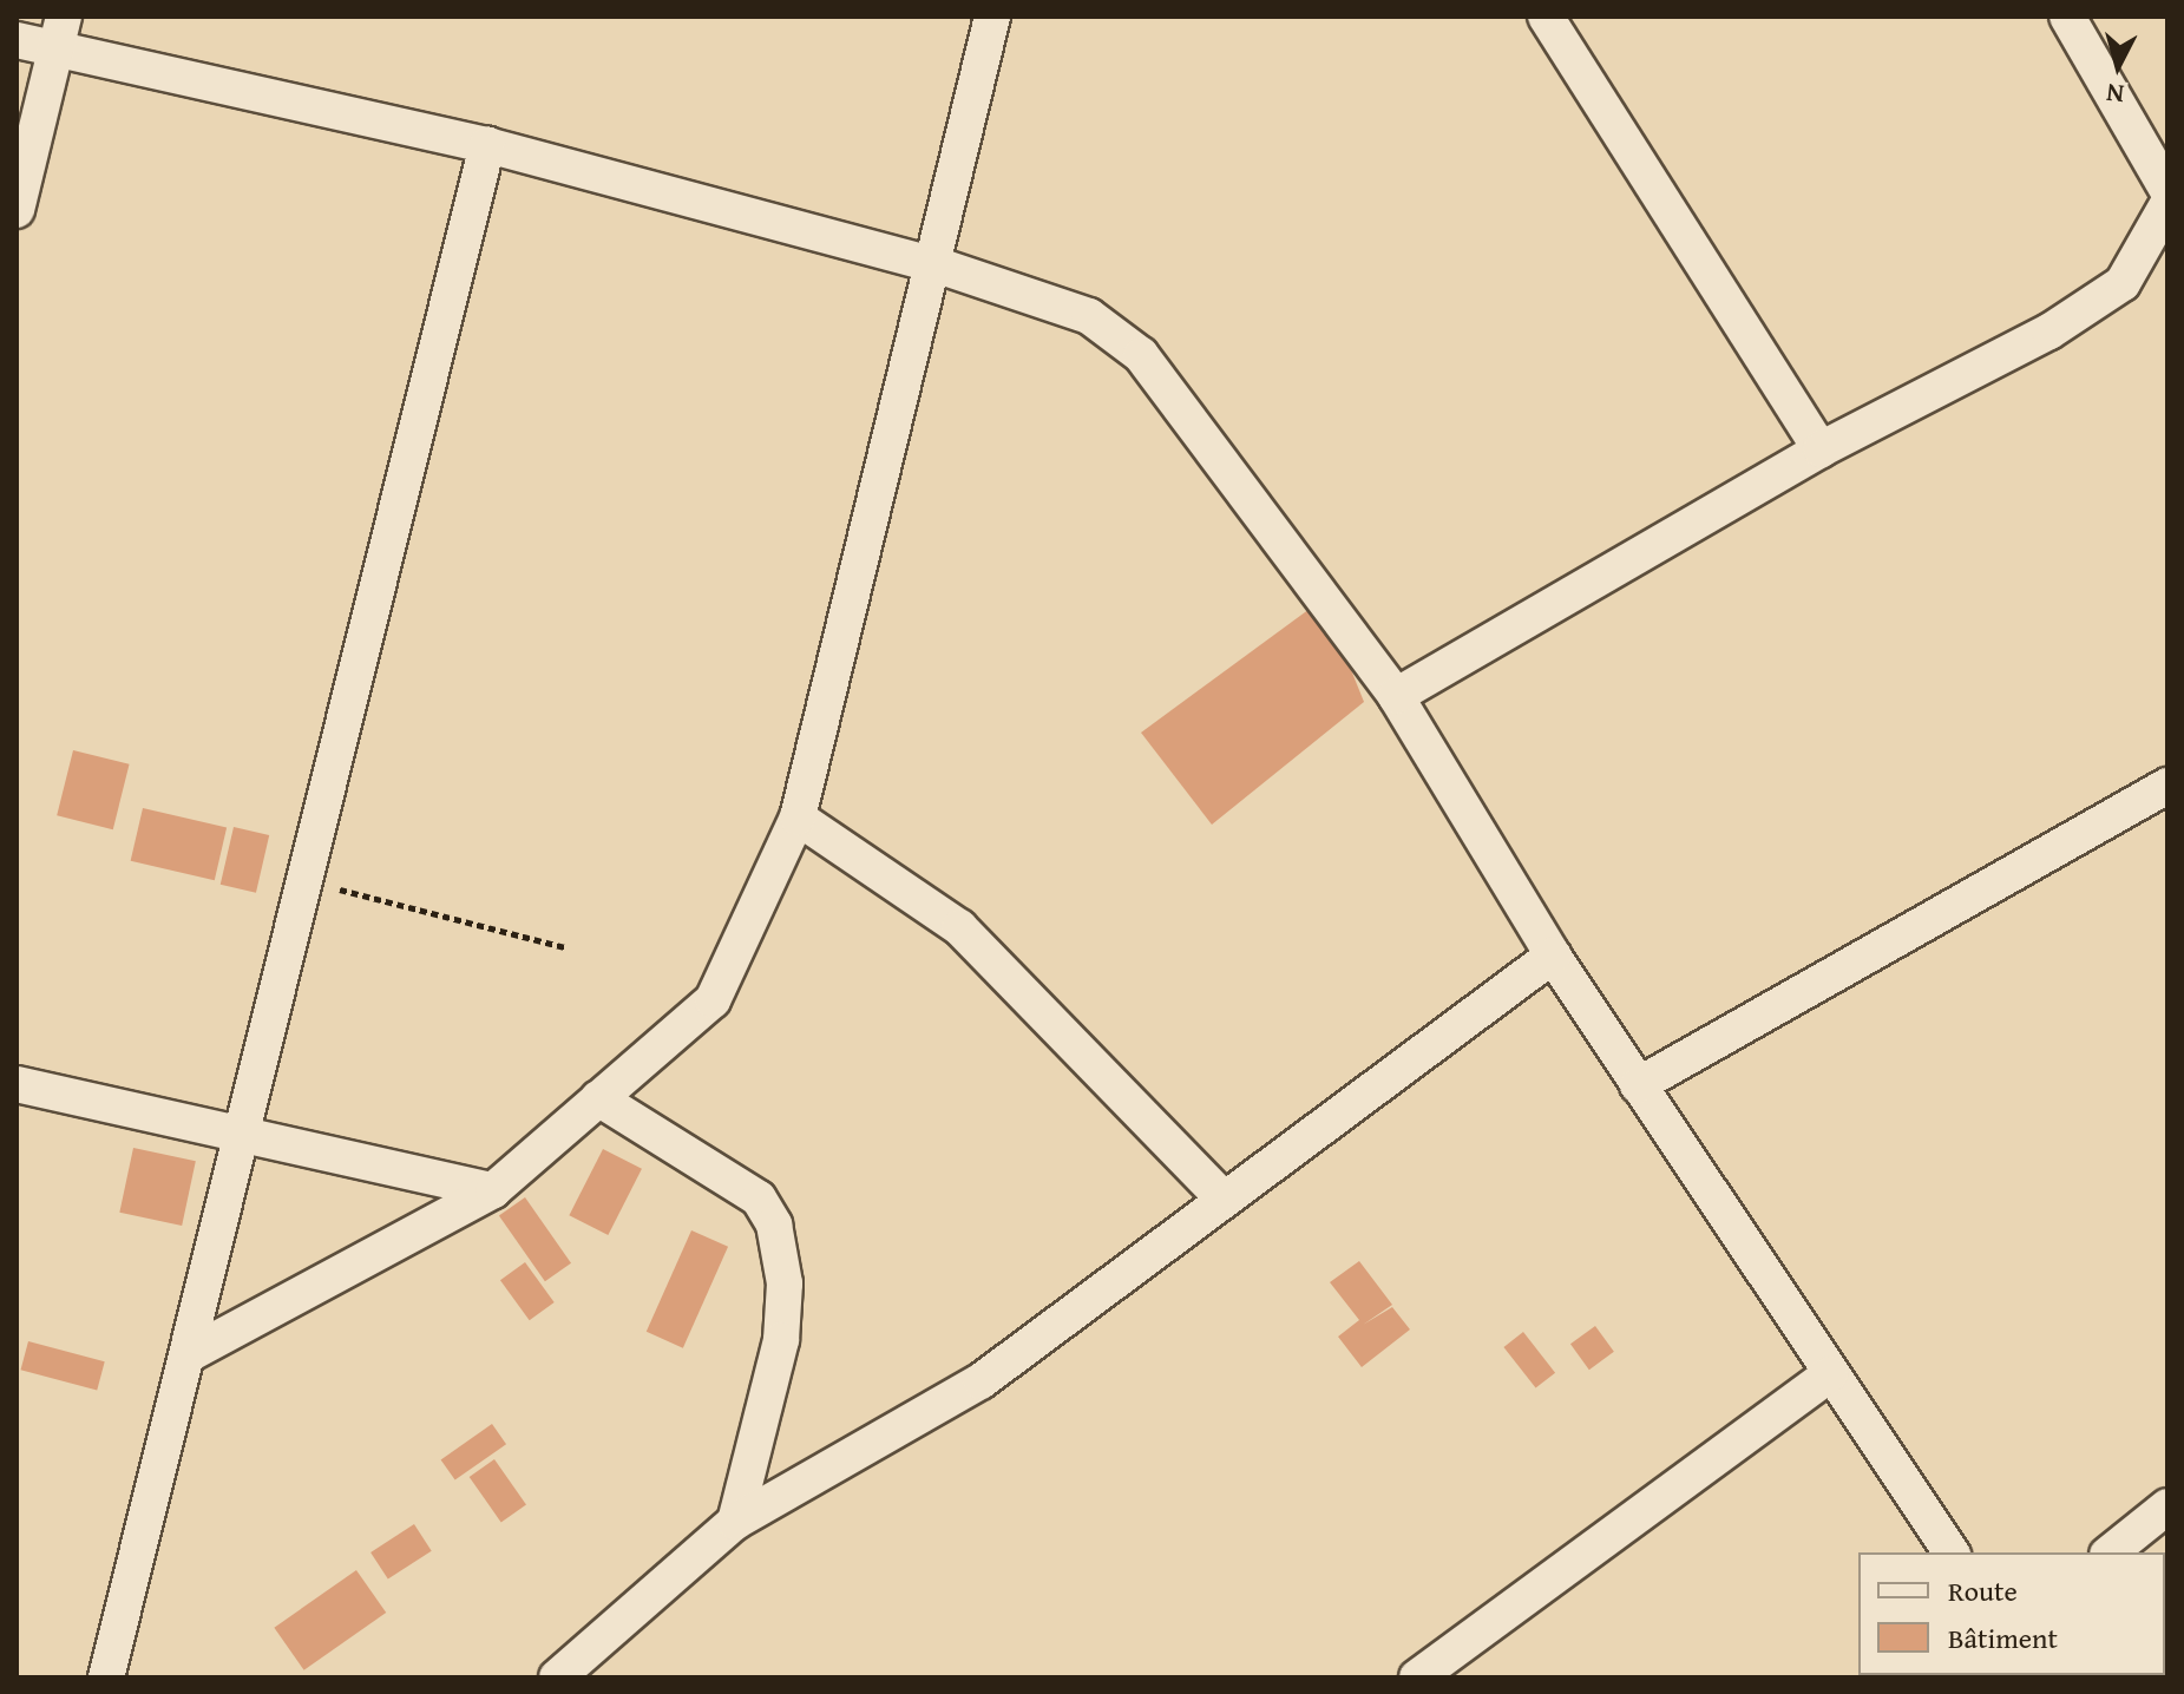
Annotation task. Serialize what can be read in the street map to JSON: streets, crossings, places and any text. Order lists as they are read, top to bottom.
{
  "legend": ["Route", "Bâtiment"],
  "north": "bottom"
}
